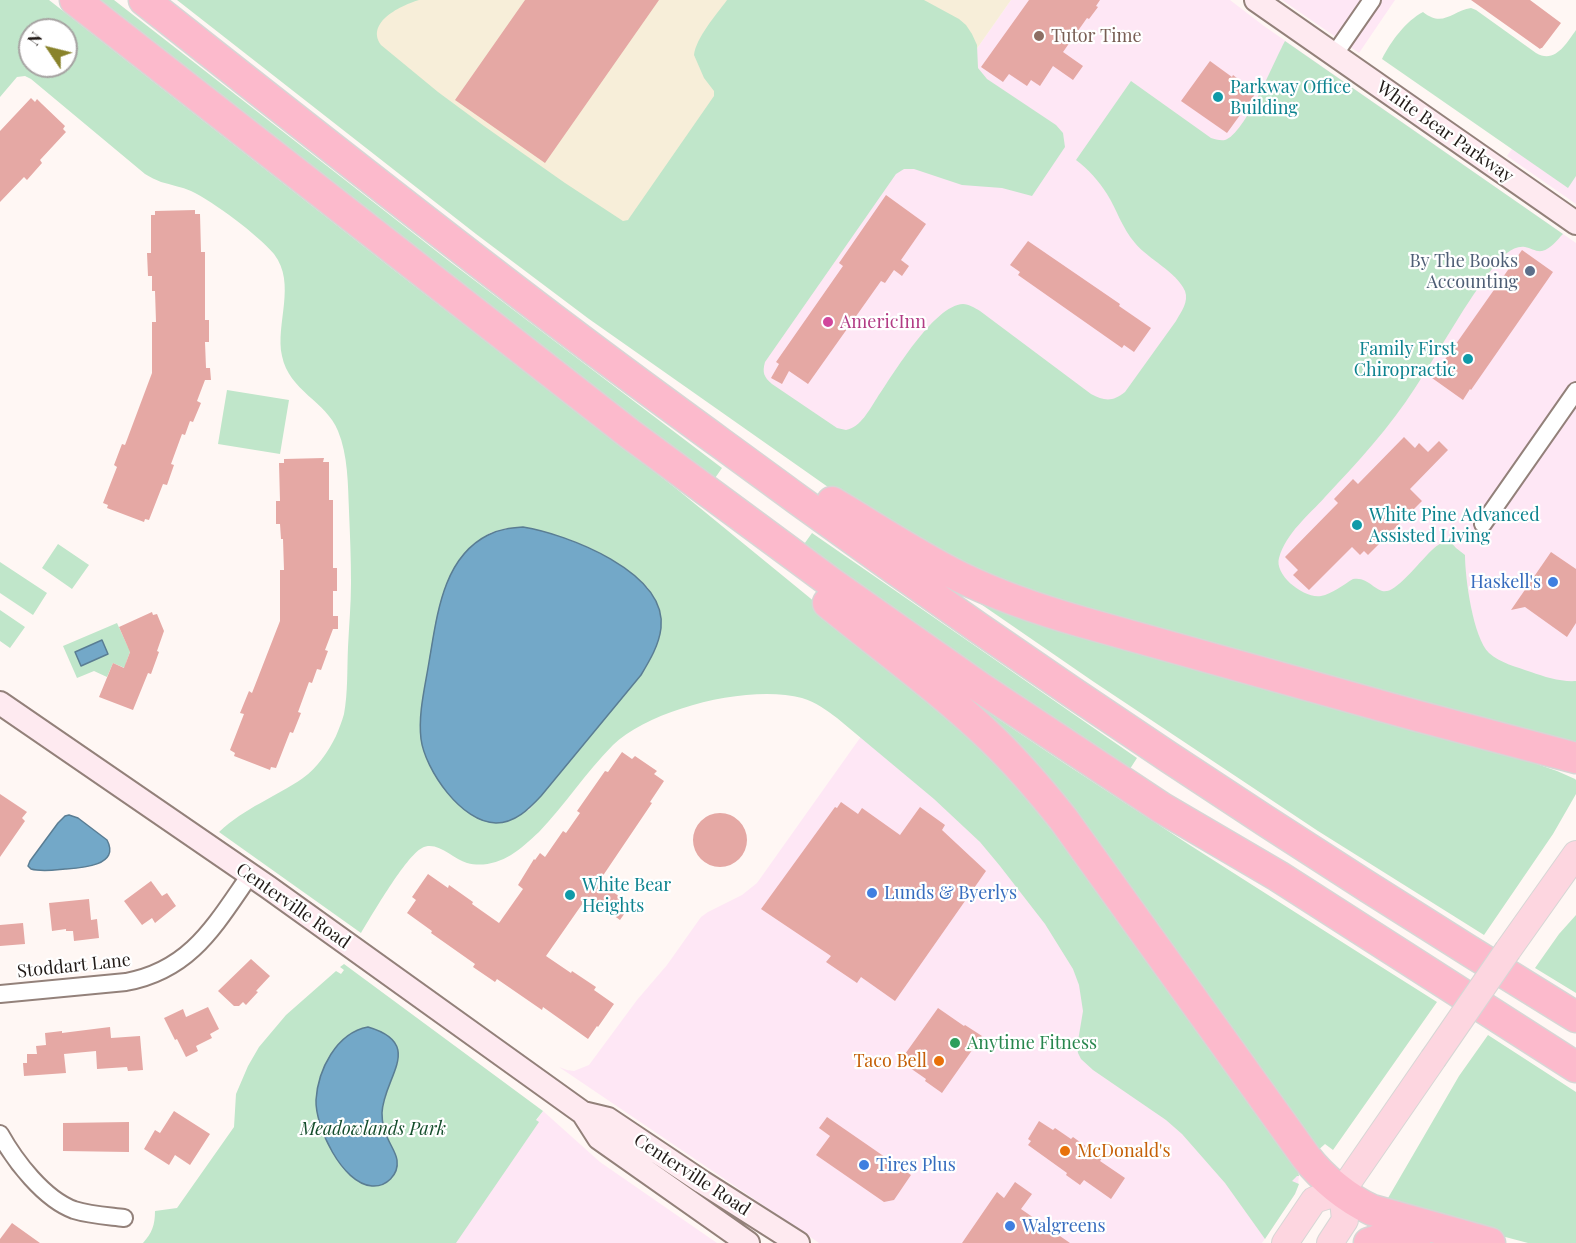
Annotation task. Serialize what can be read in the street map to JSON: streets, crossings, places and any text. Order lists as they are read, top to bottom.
{
  "streets": {
    "main road": ["White Bear Parkway", "Centerville Road"],
    "street": ["Stoddart Lane"]
  },
  "crossings": [
    ["Centerville Road", "Stoddart Lane"]
  ],
  "parks": ["Meadowlands Park"],
  "places": [
    "Tutor Time",
    "Parkway Office Building",
    "By The Books Accounting",
    "AmericInn",
    "Family First Chiropractic",
    "White Pine Advanced Assisted Living",
    "Haskell's",
    "Lunds & Byerlys",
    "White Bear Heights",
    "Anytime Fitness",
    "Taco Bell",
    "McDonald's",
    "Tires Plus",
    "Walgreens"
  ],
  "north": "top left"
}
